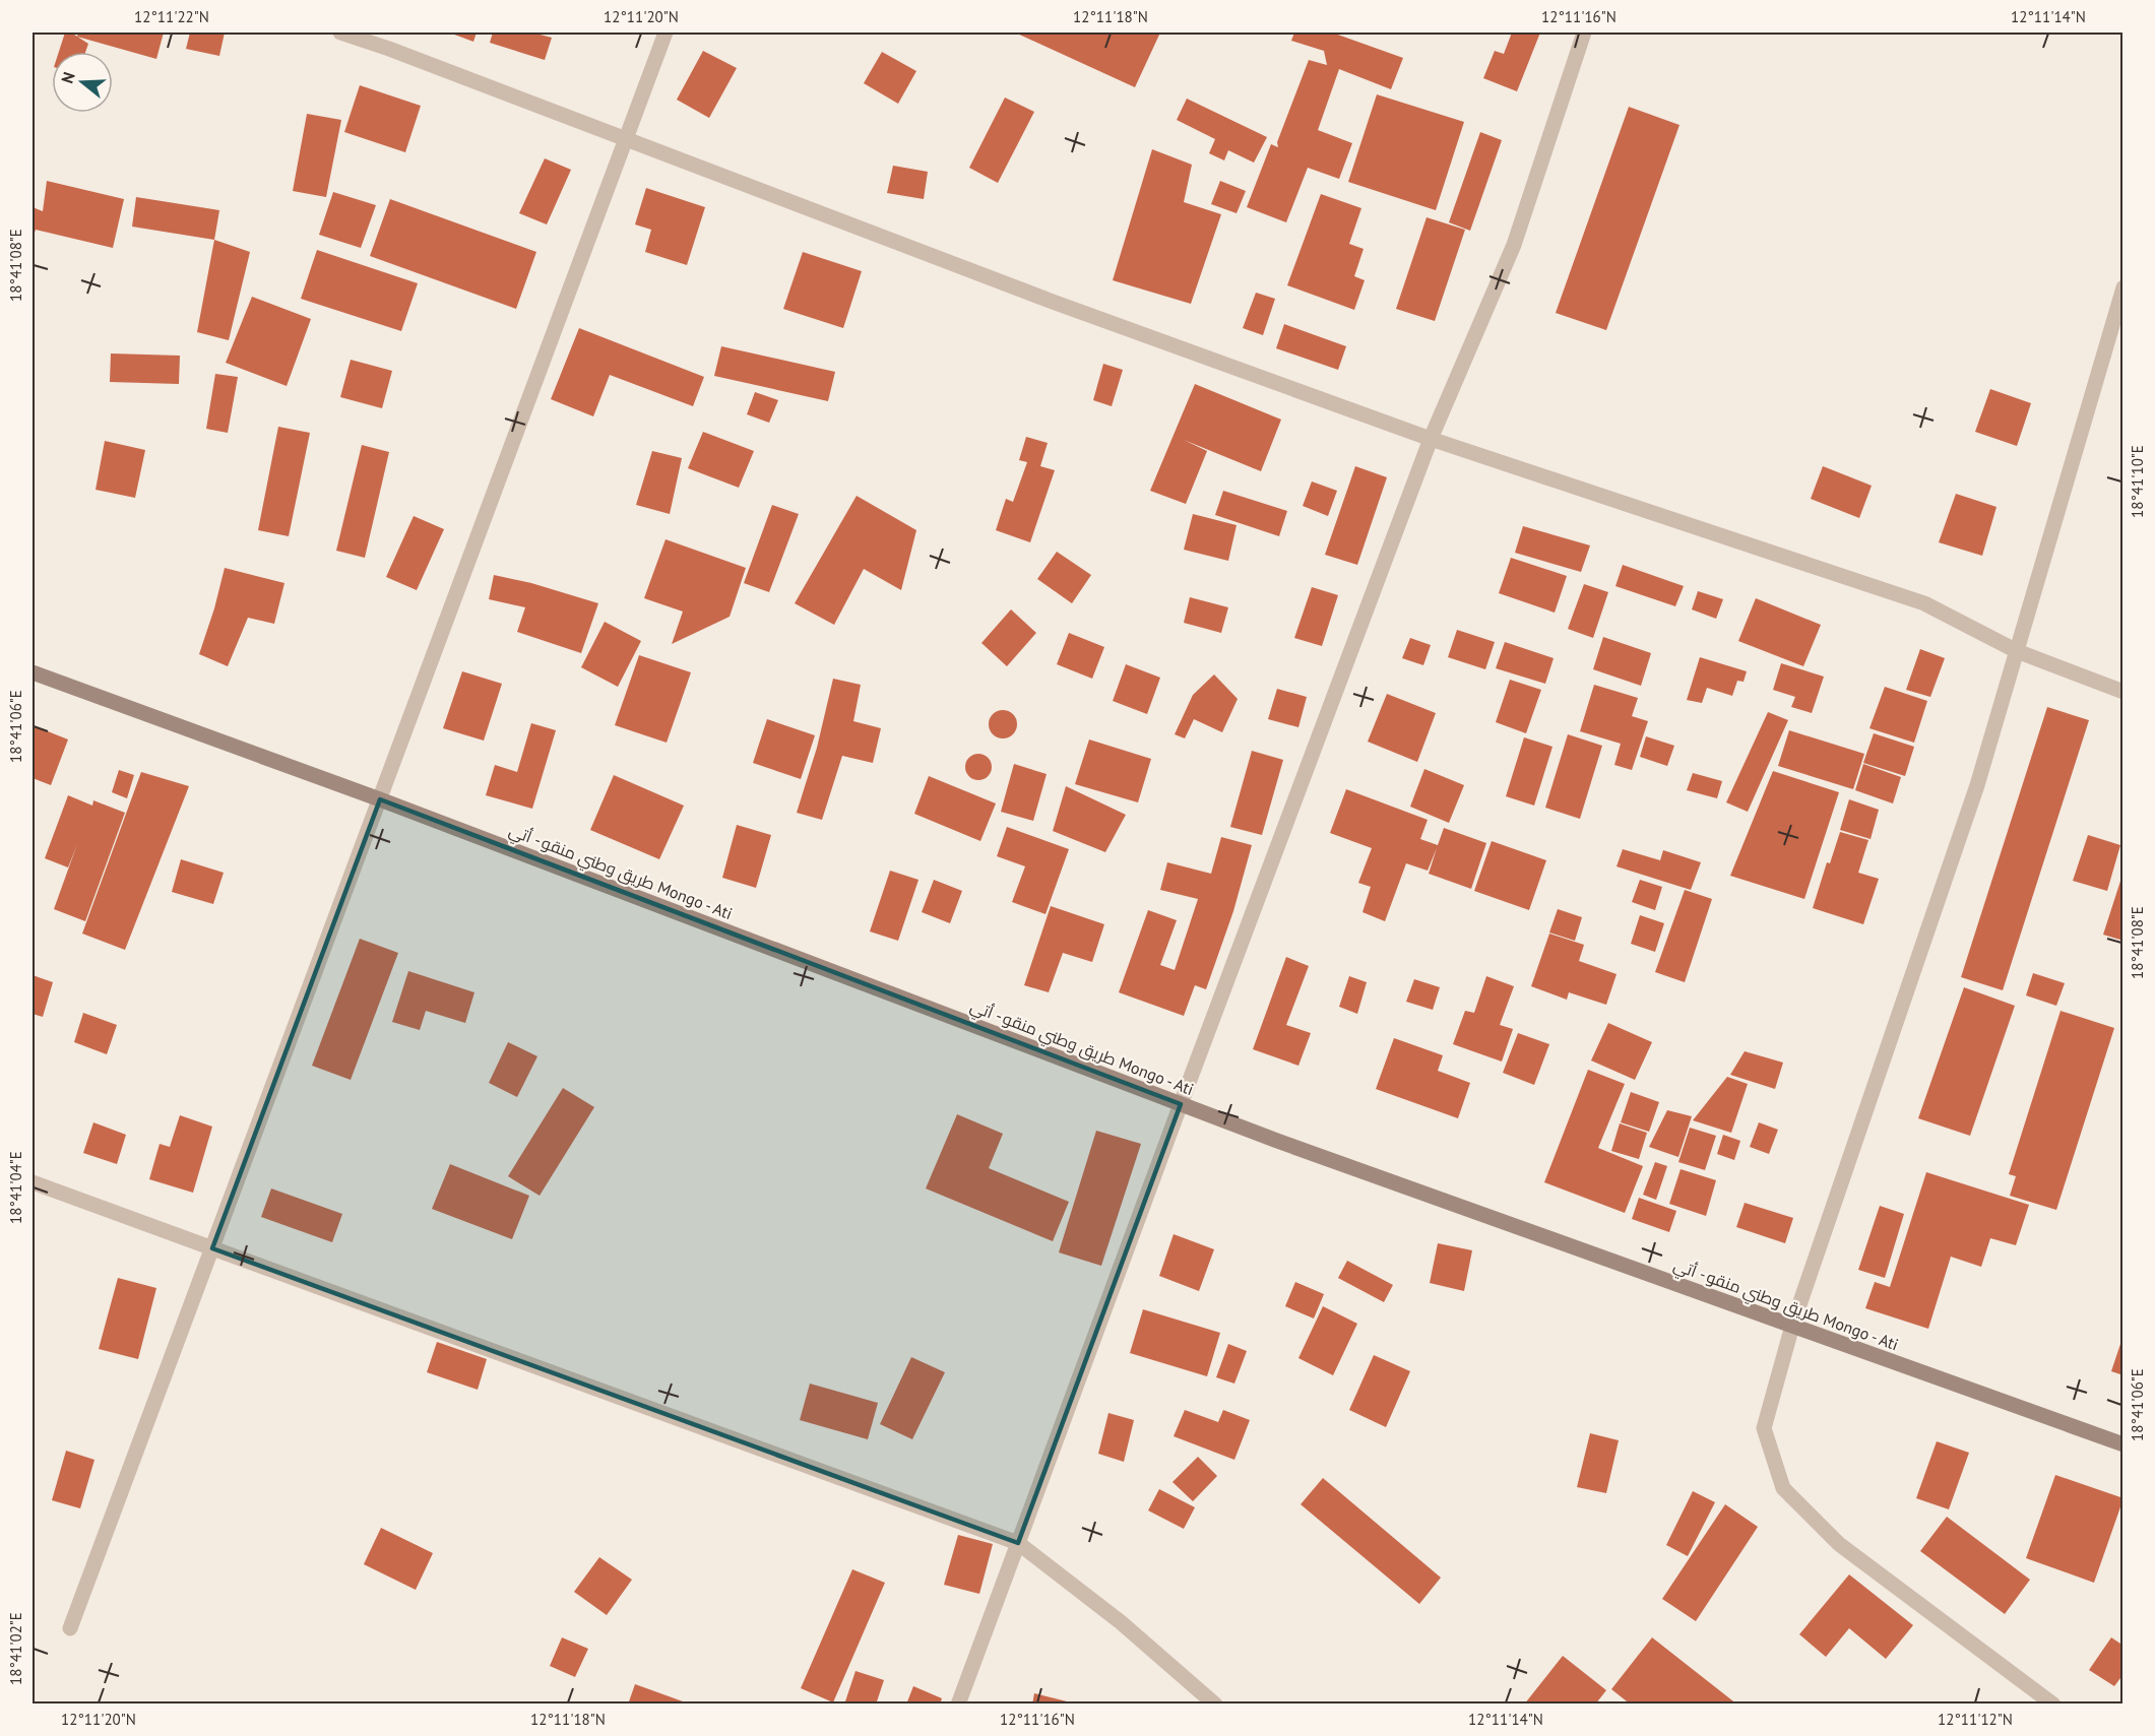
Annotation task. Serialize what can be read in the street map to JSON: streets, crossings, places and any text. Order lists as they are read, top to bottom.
{
  "streets": {
    "main road": ["طريق وطني منقو - أتي Mongo - Ati"]
  },
  "north": "left",
  "coordinates": [
    "12°11'22\"N",
    "12°11'20\"N",
    "12°11'18\"N",
    "12°11'16\"N",
    "12°11'14\"N",
    "18°41'08\"E",
    "18°41'10\"E",
    "18°41'06\"E",
    "18°41'04\"E",
    "18°41'02\"E",
    "12°11'12\"N"
  ]
}
